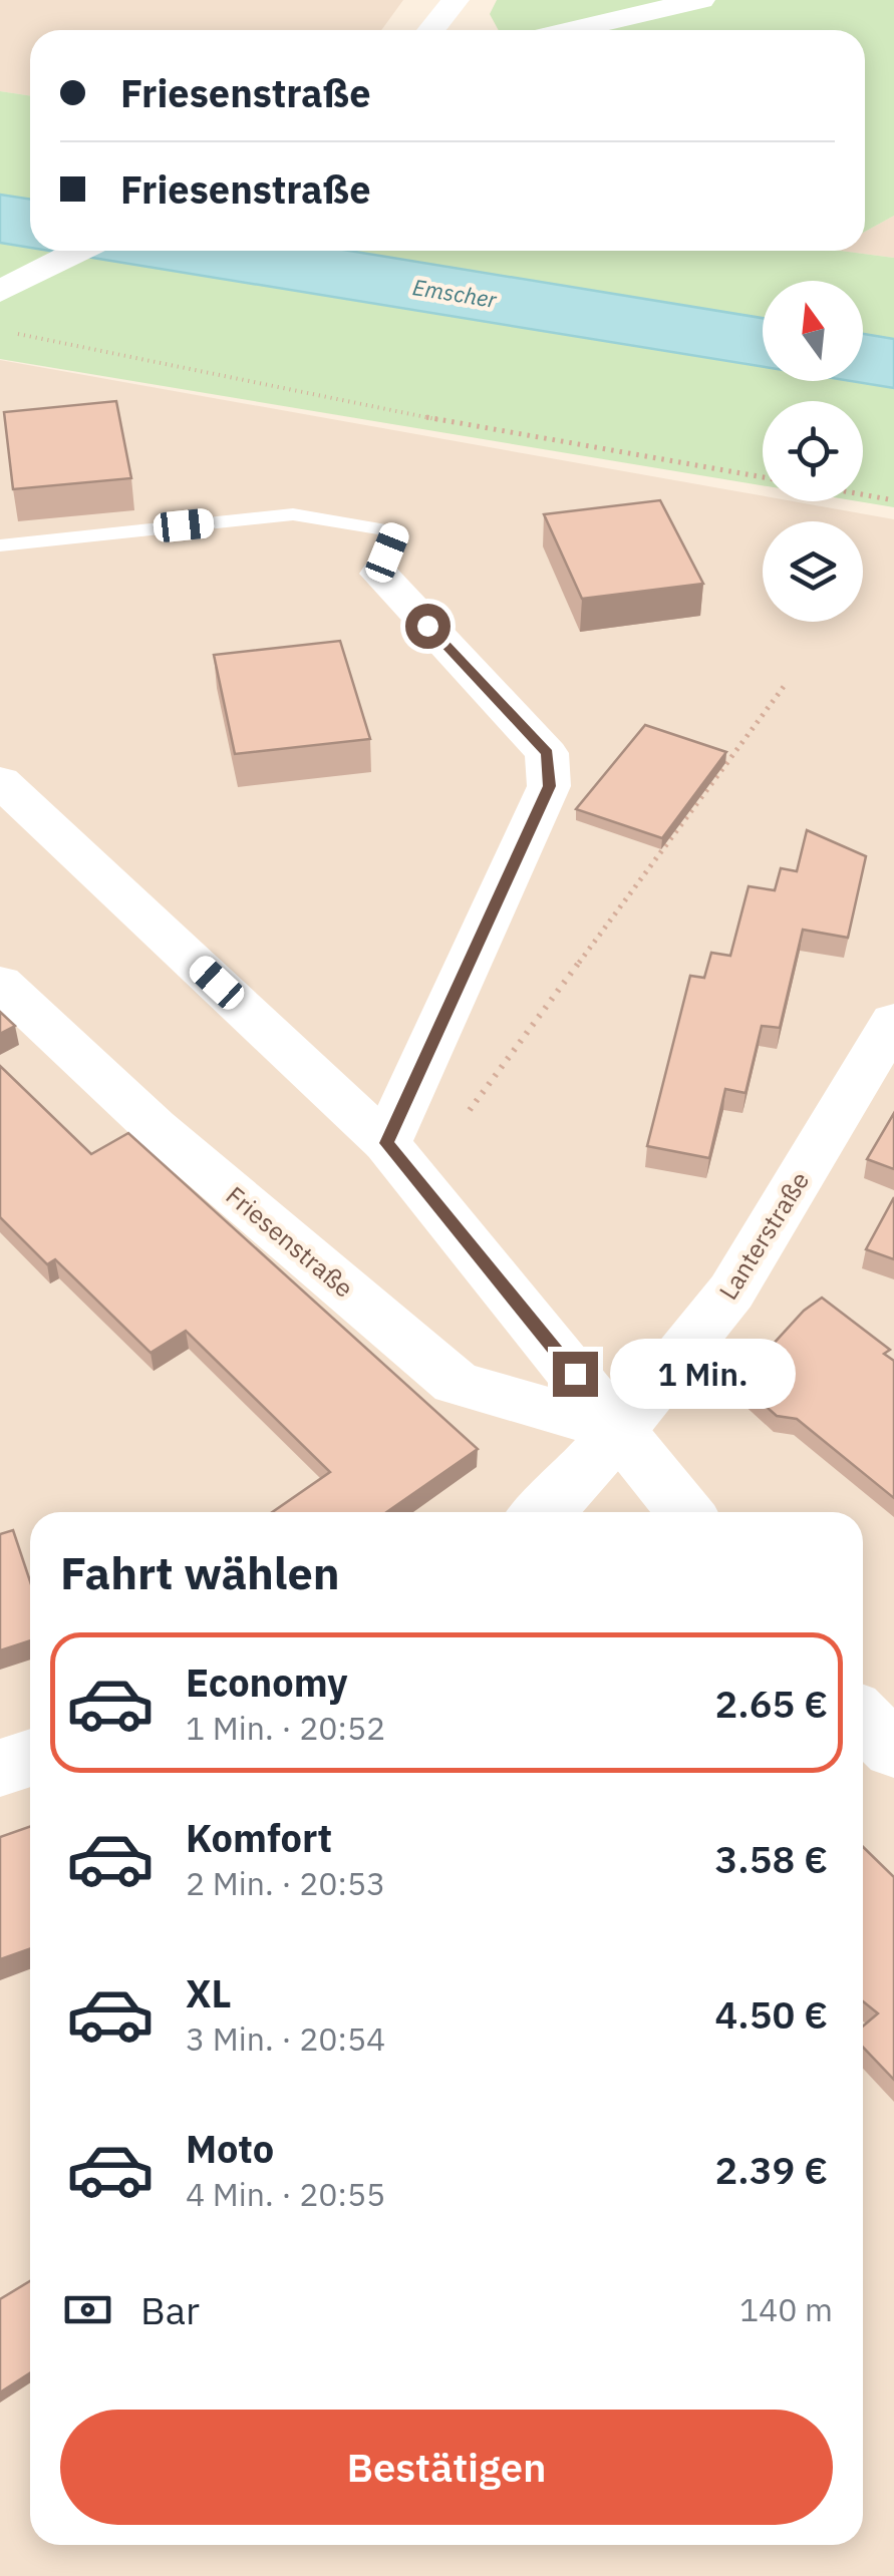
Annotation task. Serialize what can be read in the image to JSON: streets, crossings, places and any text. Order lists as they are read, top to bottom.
{
  "streets": {
    "street": ["Lanterstraße", "Friesenstraße"]
  },
  "crossings": [
    ["Lanterstraße", "Friesenstraße"]
  ],
  "water": ["Emscher"],
  "north": "top",
  "page": {
    "banner": ["Friesenstraße", "Friesenstraße"],
    "bubble": "1 Min.",
    "heading": "Fahrt wählen",
    "list": [
      {
        "name": "Economy",
        "note": "1 Min. · 20:52",
        "value": "2.65 €"
      },
      {
        "name": "Komfort",
        "note": "2 Min. · 20:53",
        "value": "3.58 €"
      },
      {
        "name": "XL",
        "note": "3 Min. · 20:54",
        "value": "4.50 €"
      },
      {
        "name": "Moto",
        "note": "4 Min. · 20:55",
        "value": "2.39 €"
      }
    ],
    "pay": ["Bar", "140 m"],
    "buttons": "Bestätigen"
  }
}
